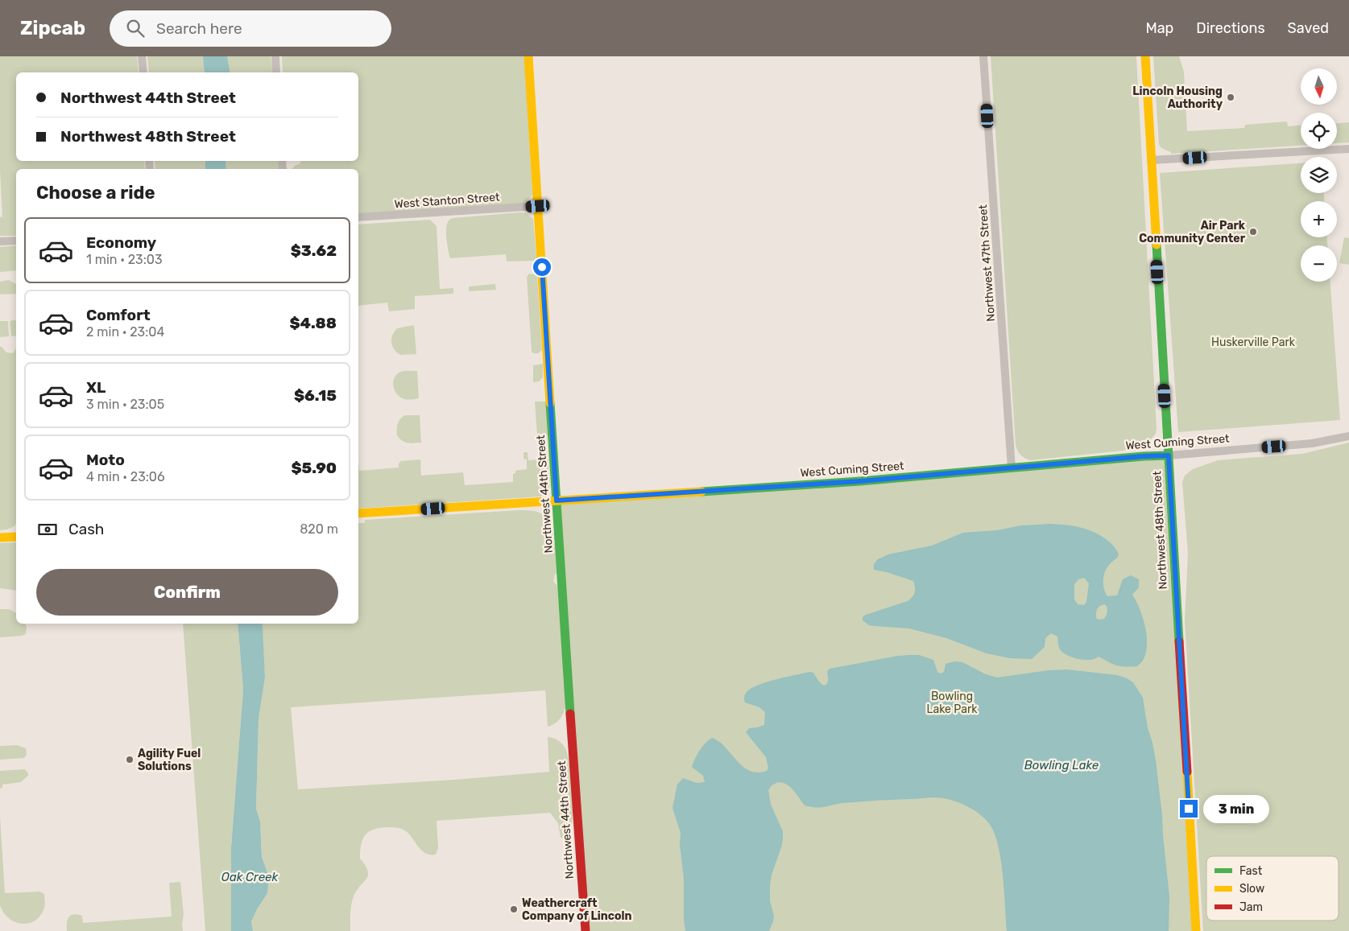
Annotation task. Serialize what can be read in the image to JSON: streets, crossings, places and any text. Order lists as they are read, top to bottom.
{
  "streets": {
    "street": [
      "West Stanton Street",
      "Northwest 47th Street",
      "West Cuming Street",
      "Northwest 44th Street",
      "Northwest 48th Street"
    ]
  },
  "crossings": [
    ["West Stanton Street", "Northwest 44th Street"],
    ["Northwest 47th Street", "West Cuming Street"],
    ["West Cuming Street", "Northwest 44th Street"],
    ["West Cuming Street", "Northwest 48th Street"]
  ],
  "water": ["Bowling Lake", "Oak Creek"],
  "parks": ["Huskerville Park", "Bowling Lake Park"],
  "places": [
    "Lincoln Housing Authority",
    "Air Park Community Center",
    "Agility Fuel Solutions",
    "Weathercraft Company of Lincoln"
  ],
  "legend": ["Fast", "Slow", "Jam"],
  "north": "bottom",
  "page": {
    "header": "Zipcab",
    "search": "Search here",
    "nav": ["Map", "Directions", "Saved"],
    "map_buttons": ["+", "−"],
    "banner": ["Northwest 44th Street", "Northwest 48th Street"],
    "heading": "Choose a ride",
    "list": [
      {
        "name": "Economy",
        "note": "1 min · 23:03",
        "value": "$3.62"
      },
      {
        "name": "Comfort",
        "note": "2 min · 23:04",
        "value": "$4.88"
      },
      {
        "name": "XL",
        "note": "3 min · 23:05",
        "value": "$6.15"
      },
      {
        "name": "Moto",
        "note": "4 min · 23:06",
        "value": "$5.90"
      }
    ],
    "pay": ["Cash", "820 m"],
    "buttons": "Confirm",
    "bubble": "3 min"
  }
}
